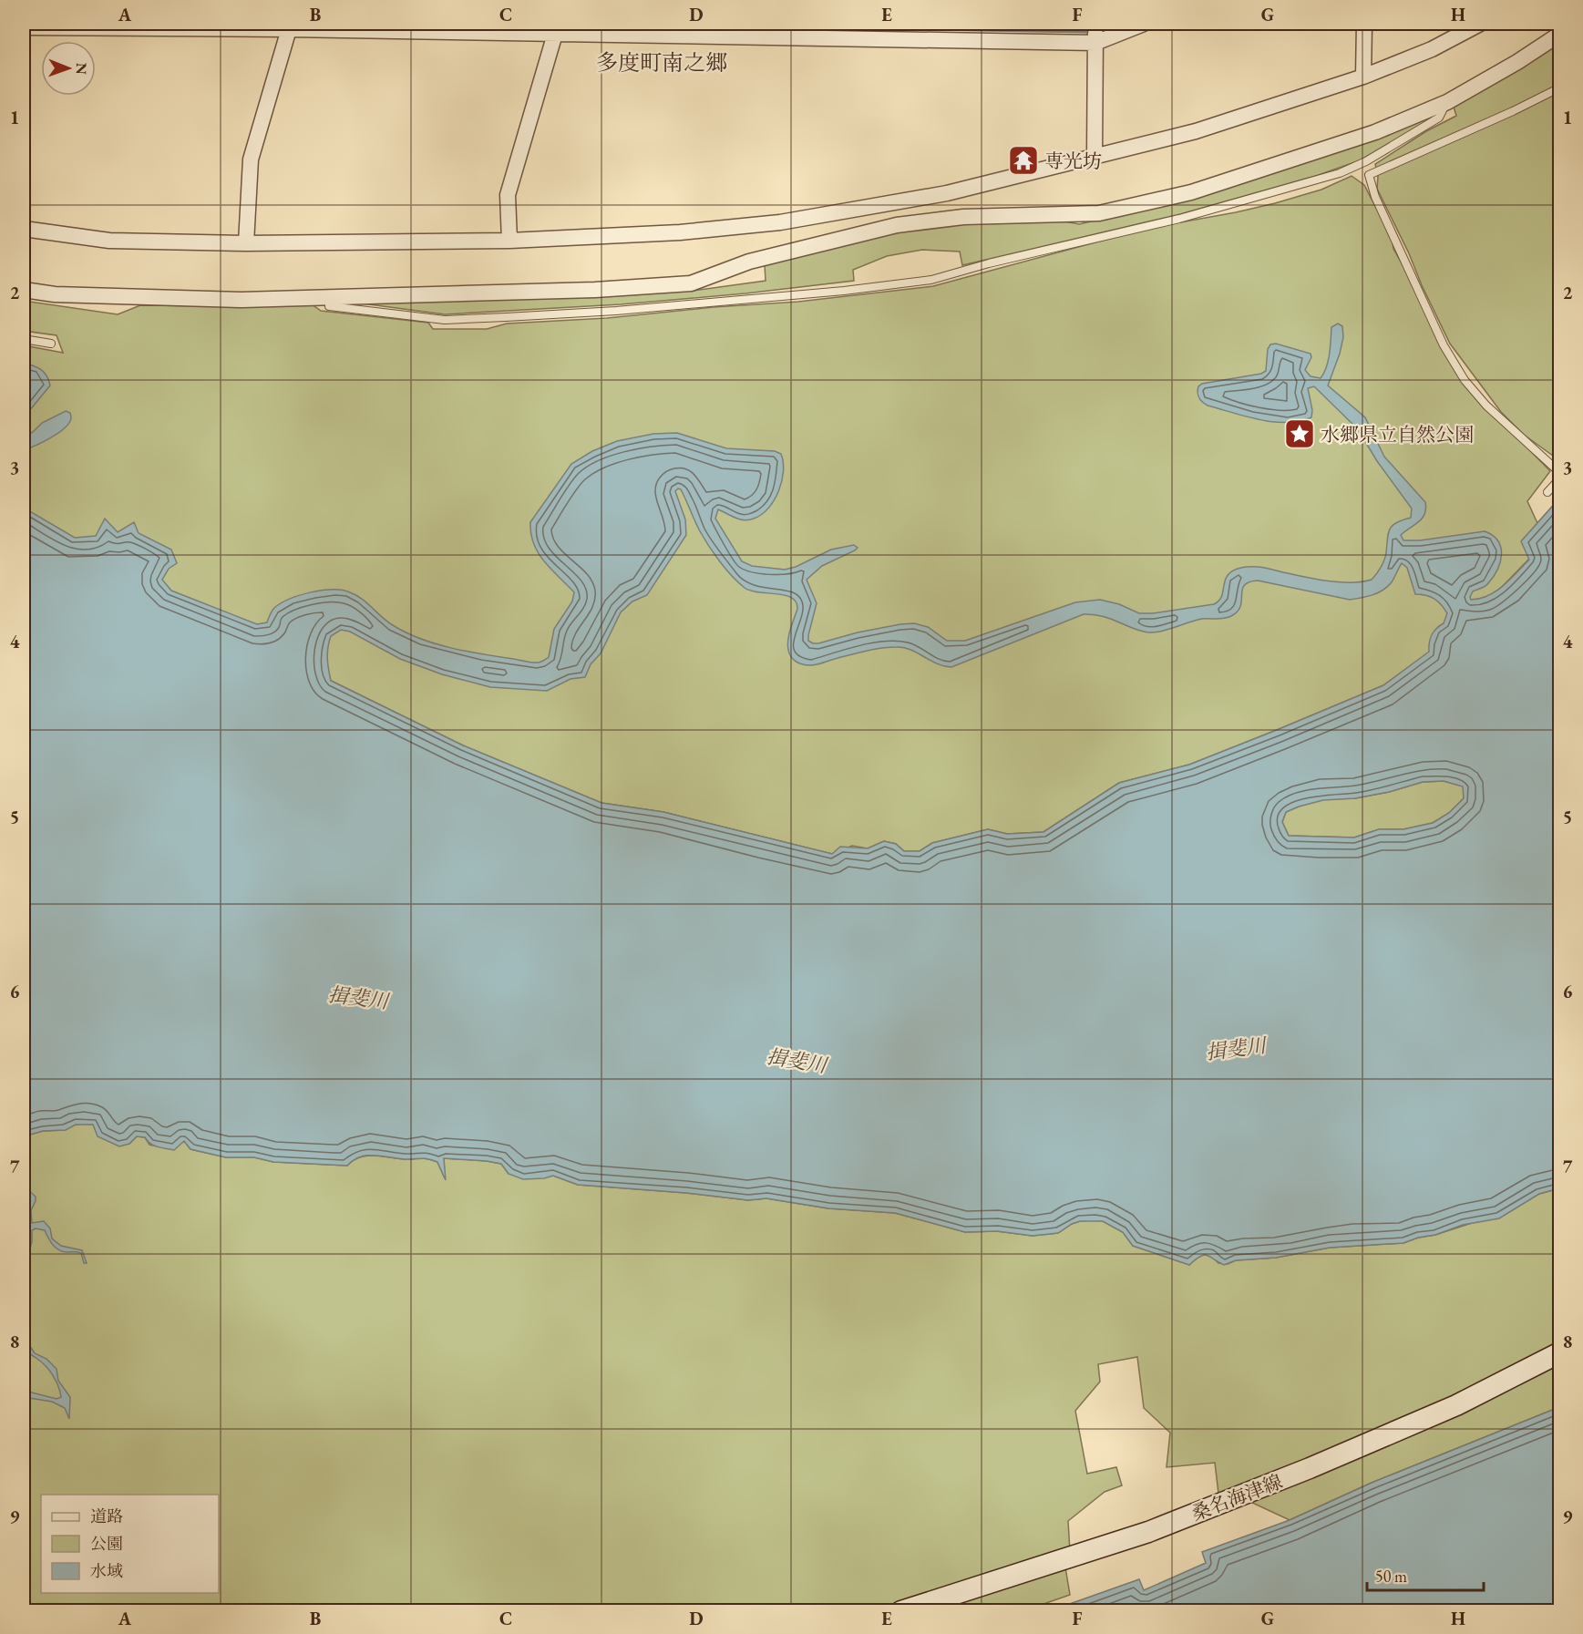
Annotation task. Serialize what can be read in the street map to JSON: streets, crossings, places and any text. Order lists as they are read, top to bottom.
{
  "streets": {
    "main road": ["桑名海津線"]
  },
  "districts": ["多度町南之郷"],
  "water": ["揖斐川"],
  "places": {
    "temple": ["専光坊"],
    "place": ["水郷県立自然公園"]
  },
  "legend": ["道路", "公園", "水域"],
  "scale_bar": "50 m",
  "north": "right",
  "grid": {
    "columns": [
      "A",
      "B",
      "C",
      "D",
      "E",
      "F",
      "G",
      "H"
    ],
    "rows": [
      "1",
      "2",
      "3",
      "4",
      "5",
      "6",
      "7",
      "8",
      "9"
    ]
  }
}
